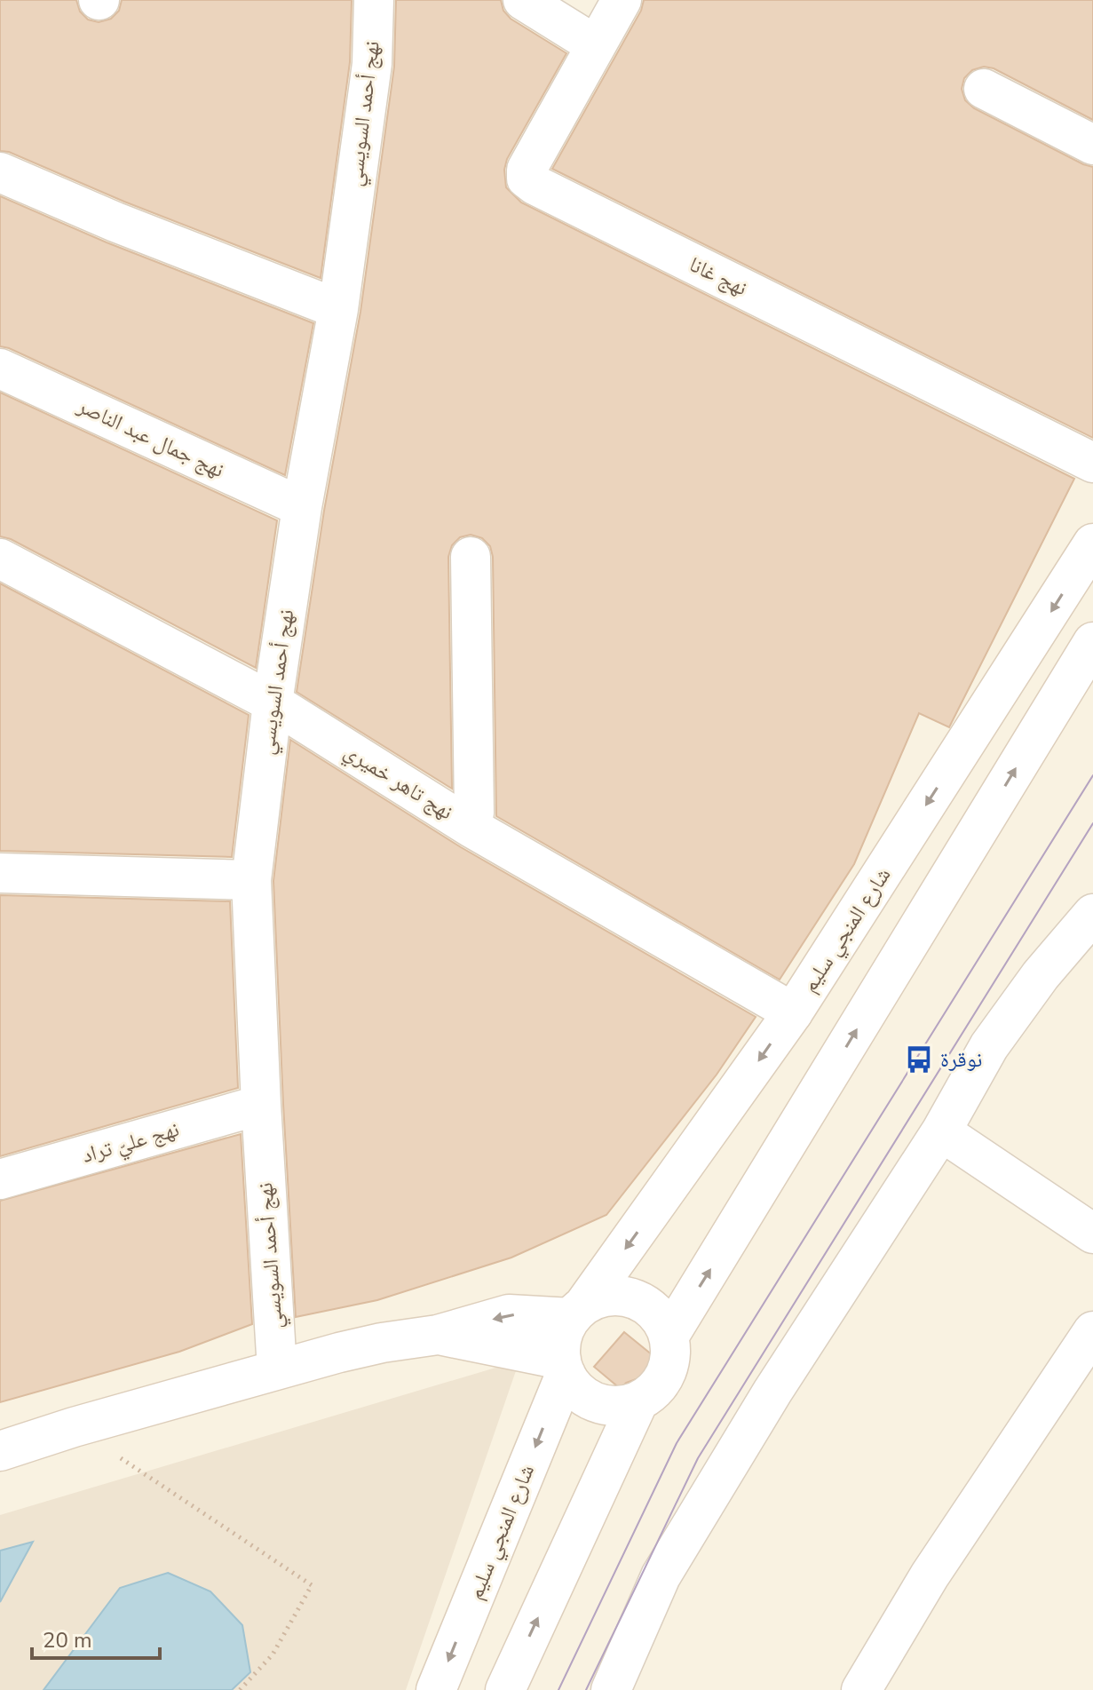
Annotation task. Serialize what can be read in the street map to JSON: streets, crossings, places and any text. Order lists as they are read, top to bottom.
{
  "streets": {
    "street": [
      "نهج أحمد السويسي",
      "نهج غانا",
      "نهج جمال عبد الناصر",
      "نهج تاهر خميري",
      "شارع المنجي سليم",
      "نهج عليّ تراد"
    ]
  },
  "crossings": [
    ["نهج أحمد السويسي", "نهج جمال عبد الناصر"],
    ["نهج أحمد السويسي", "نهج تاهر خميري"],
    ["نهج أحمد السويسي", "نهج عليّ تراد"],
    ["نهج تاهر خميري", "شارع المنجي سليم"]
  ],
  "places": {
    "bus stop": ["نوقرة"]
  },
  "scale_bar": "20 m"
}
